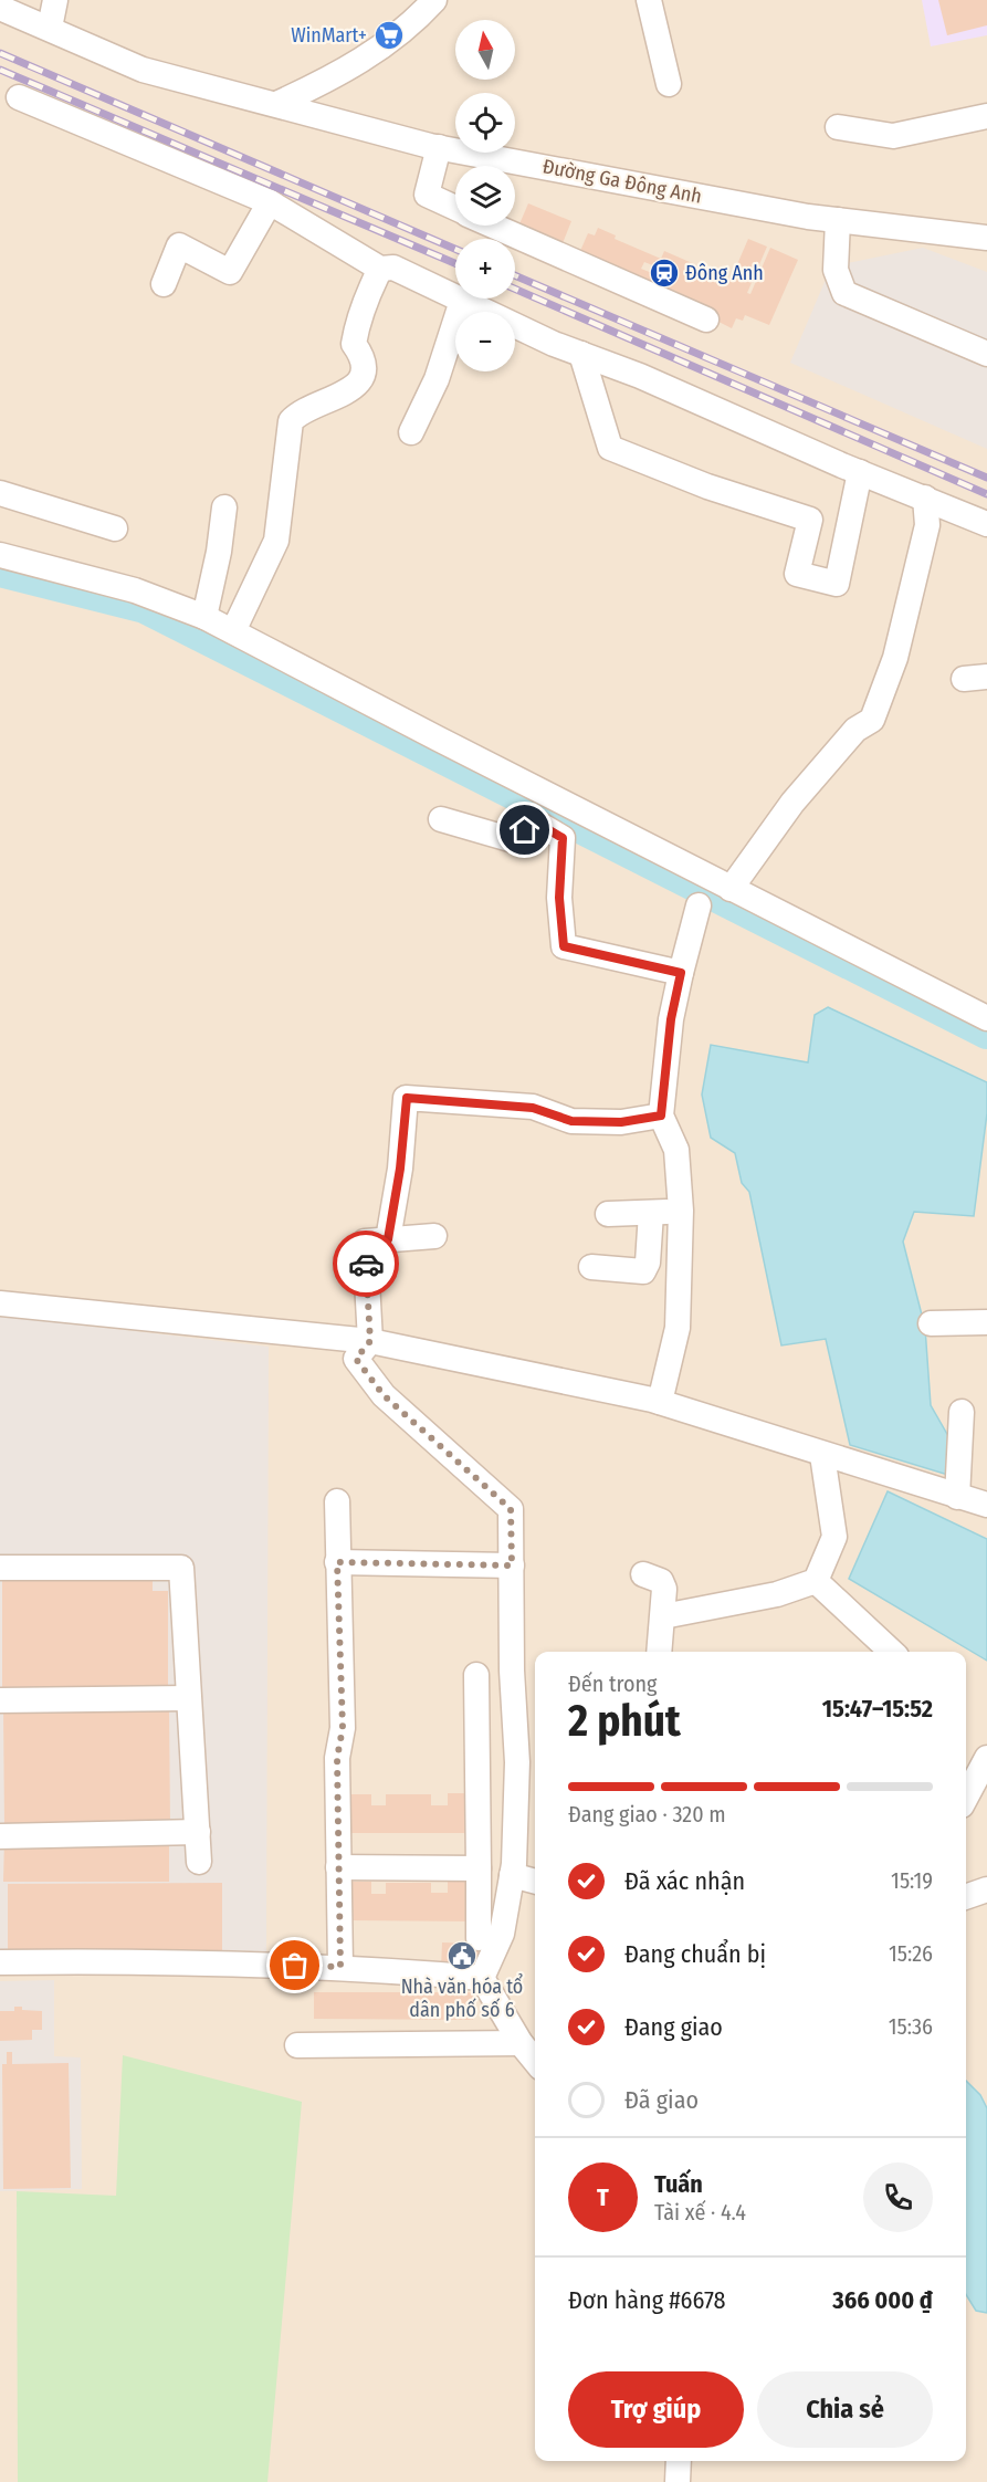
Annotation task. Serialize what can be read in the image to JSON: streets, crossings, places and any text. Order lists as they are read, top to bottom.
{
  "streets": {
    "street": ["Đường Ga Đông Anh"]
  },
  "places": {
    "supermarket": ["WinMart+"],
    "station": ["Đông Anh"],
    "public building": ["Nhà văn hóa tổ dân phố số 6"]
  },
  "north": "top",
  "page": {
    "map_buttons": ["+", "−"],
    "heading": ["2 phút", "Đến trong", "15:47–15:52"],
    "panel": [
      "Tuấn",
      "Tài xế · 4.4",
      "Đơn hàng #6678",
      "366 000 ₫"
    ],
    "bar": "Đang giao · 320 m",
    "list": [
      ["Đã xác nhận", "15:19"],
      ["Đang chuẩn bị", "15:26"],
      ["Đang giao", "15:36"],
      "Đã giao"
    ],
    "round": "T",
    "buttons": ["Trợ giúp", "Chia sẻ"]
  }
}
